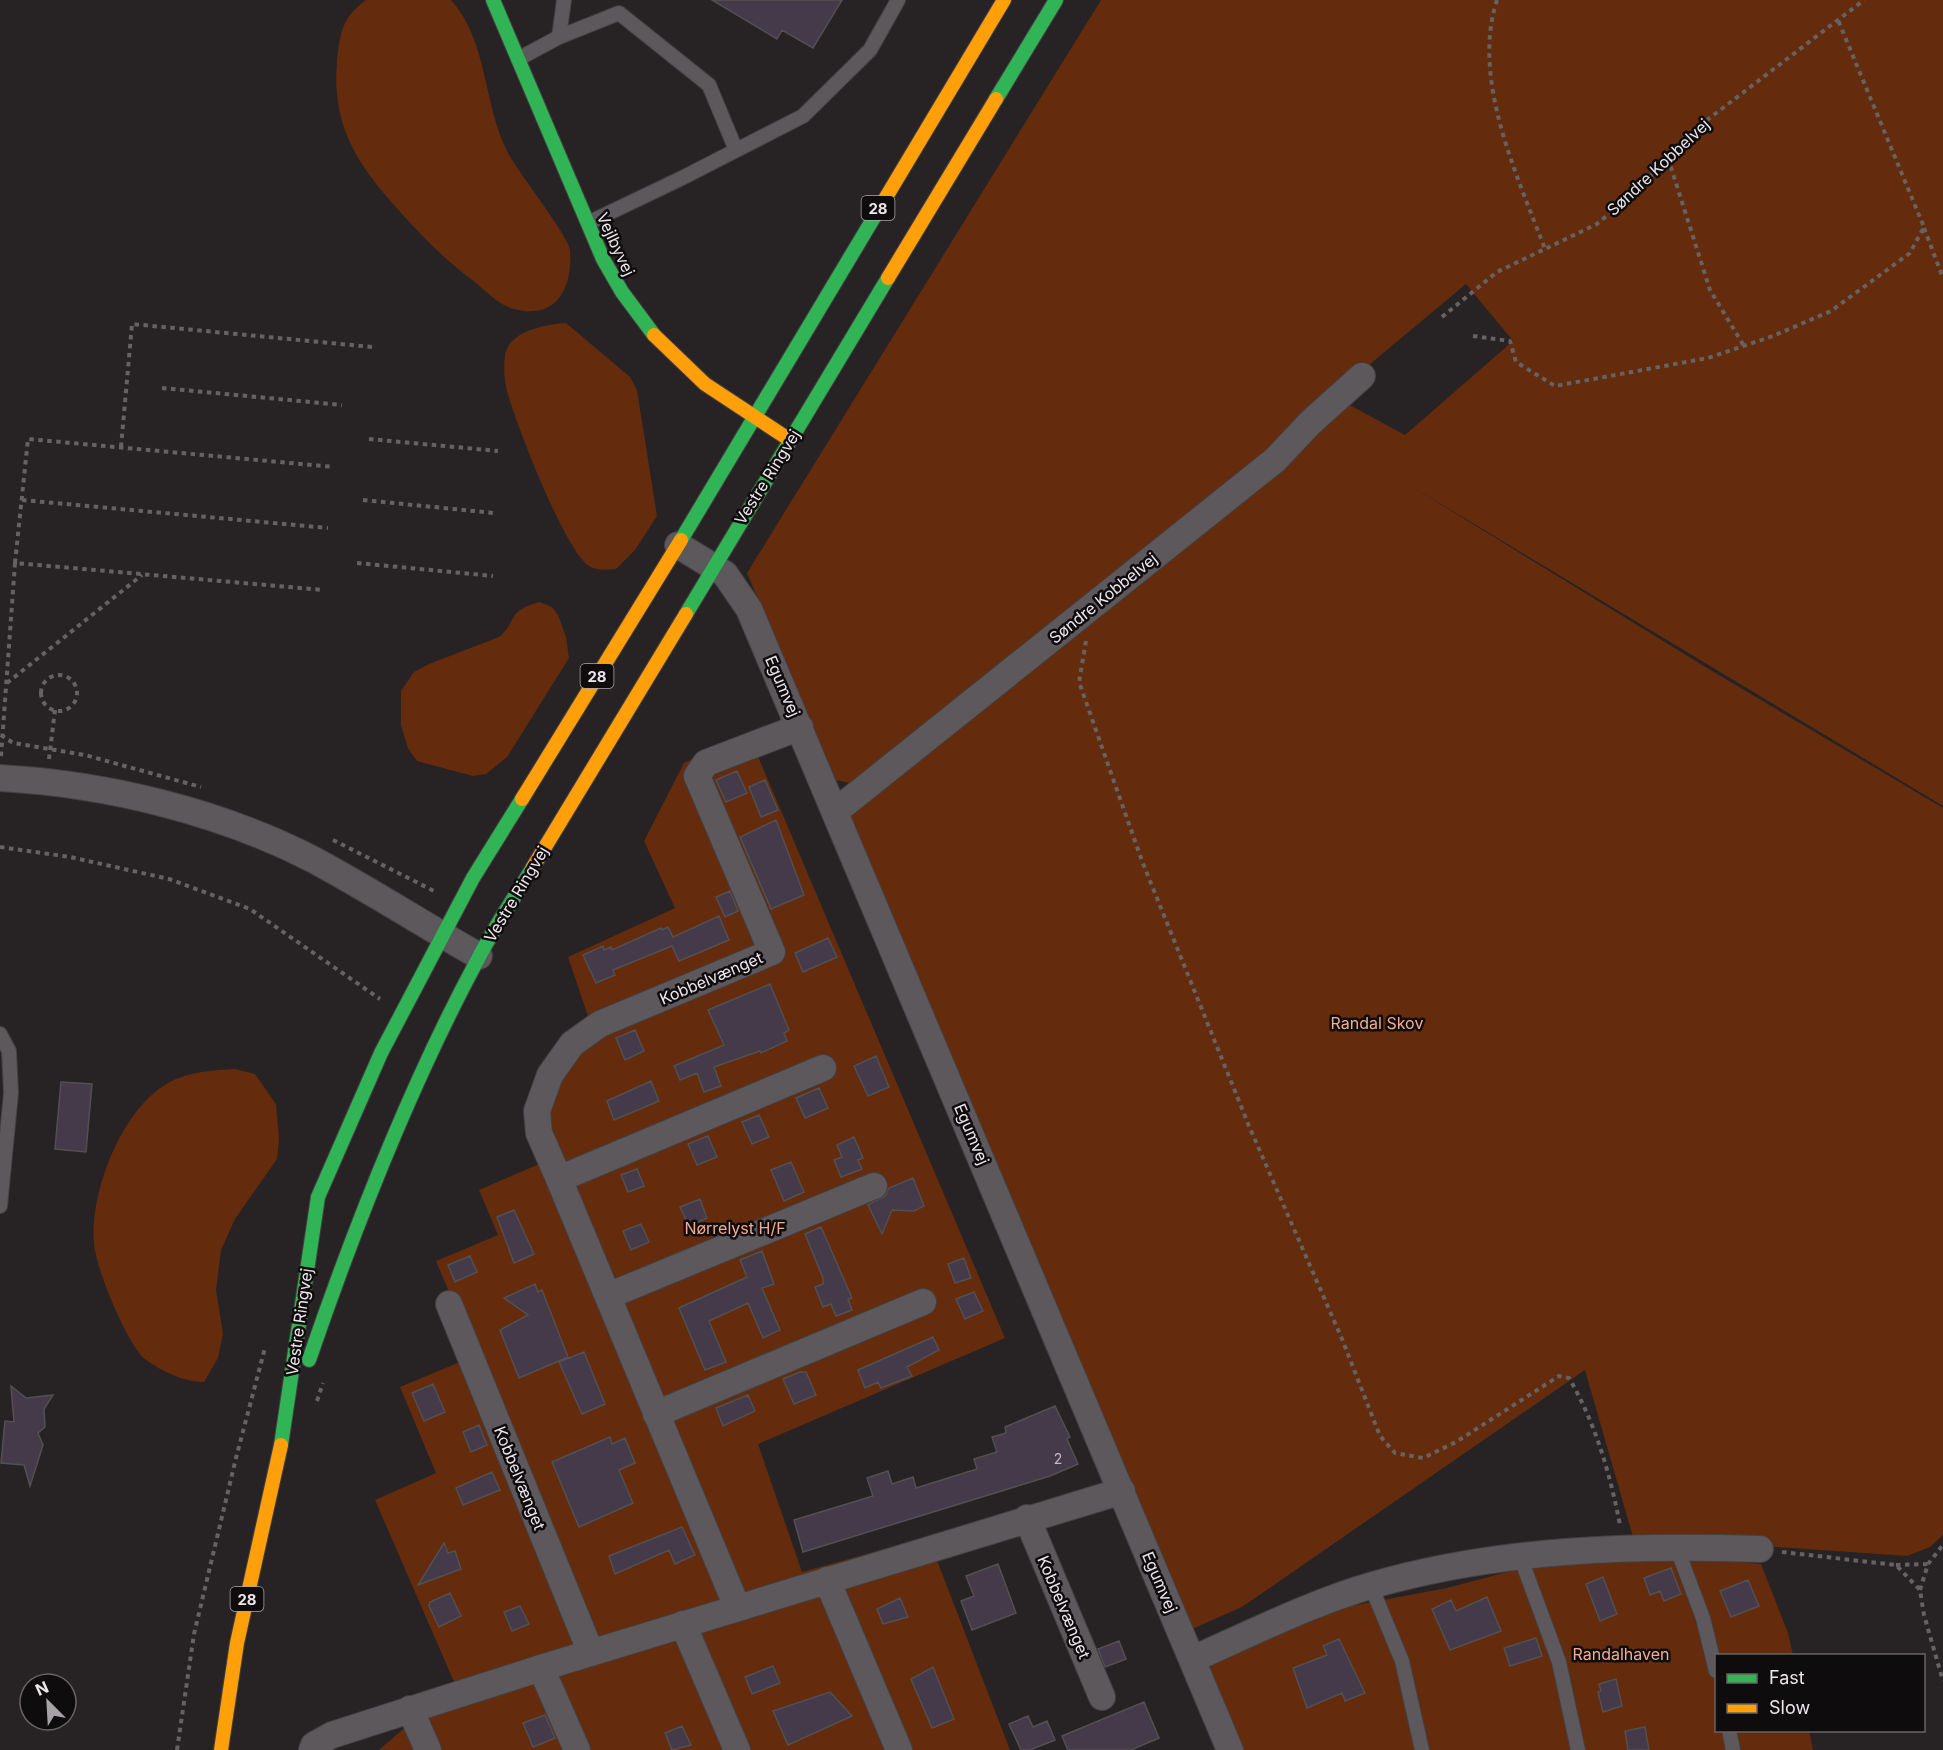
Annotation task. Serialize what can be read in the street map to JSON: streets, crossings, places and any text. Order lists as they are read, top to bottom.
{
  "streets": {
    "main road": ["28", "Vejlbyvej", "Vestre Ringvej"],
    "street": ["Søndre Kobbelvej", "Egumvej", "Kobbelvænget"]
  },
  "crossings": [
    ["Søndre Kobbelvej", "Egumvej"],
    ["Vejlbyvej", "Vestre Ringvej"],
    ["Vestre Ringvej", "Egumvej"],
    ["Egumvej", "Kobbelvænget"]
  ],
  "parks": ["Randal Skov", "Nørrelyst H/F", "Randalhaven"],
  "house_numbers": ["2"],
  "legend": ["Fast", "Slow"],
  "north": "top left"
}
